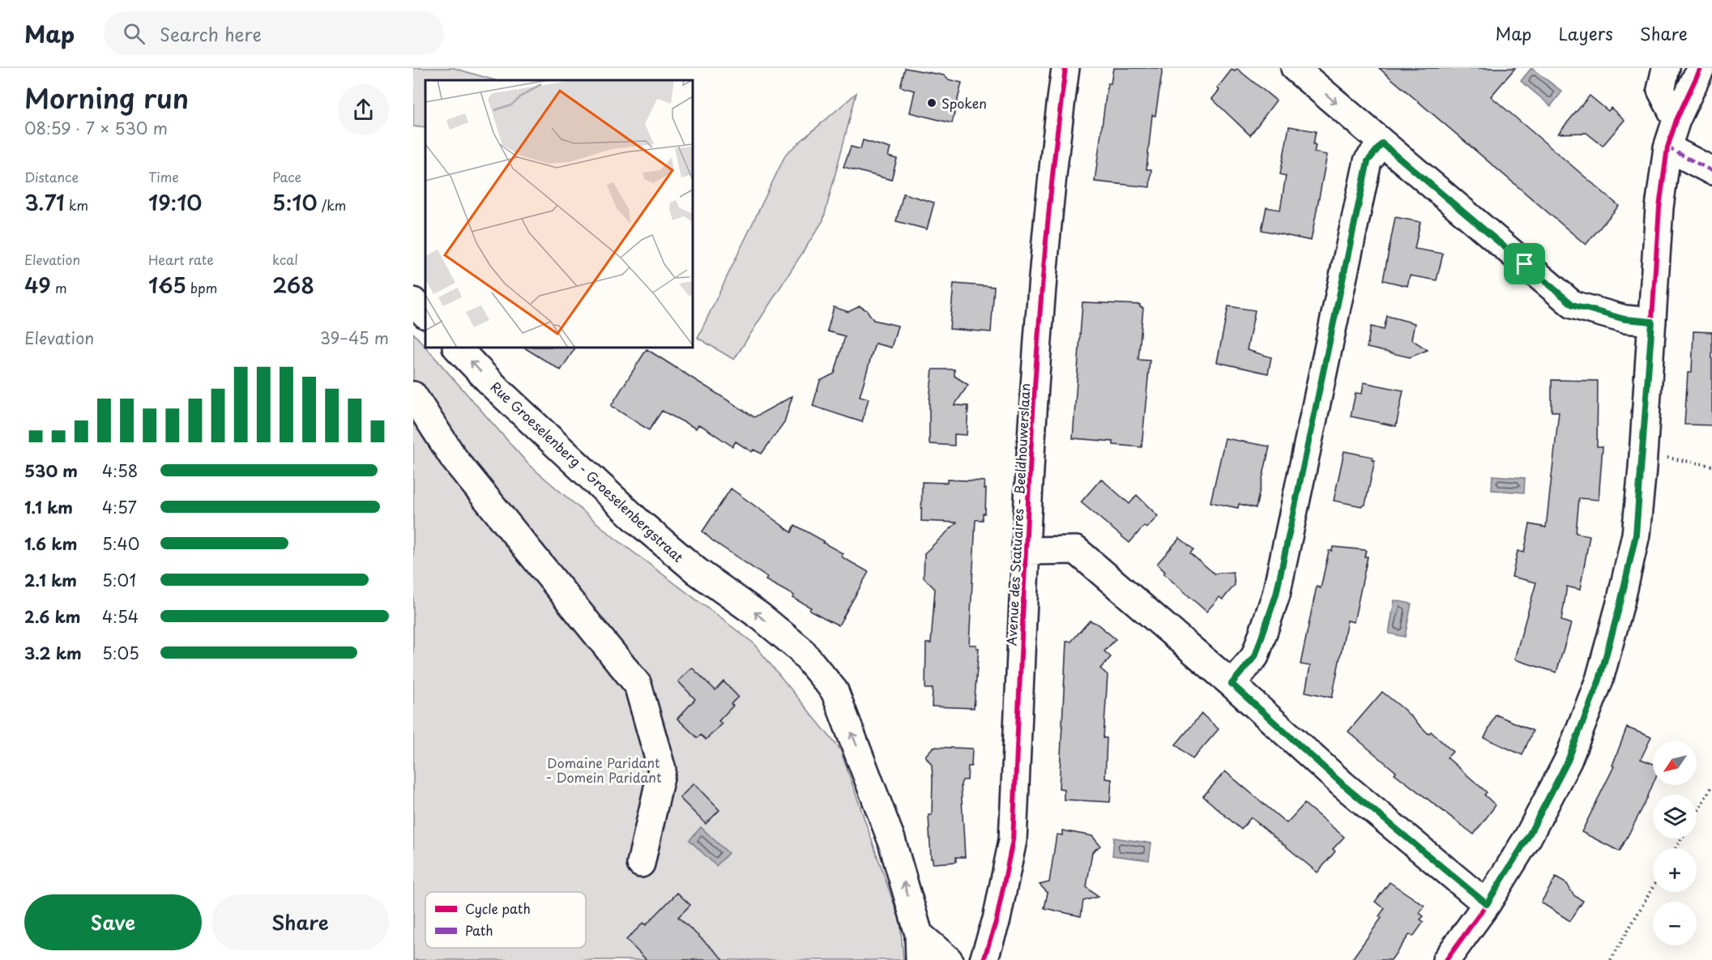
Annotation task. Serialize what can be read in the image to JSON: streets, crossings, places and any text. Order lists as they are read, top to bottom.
{
  "streets": {
    "street": ["Rue Groeselenberg - Groeselenbergstraat", "Avenue des Statuaires - Beeldhouwerslaan"]
  },
  "parks": ["Domaine Paridant - Domein Paridant"],
  "places": ["Spoken"],
  "legend": ["Cycle path", "Path"],
  "north": "bottom left",
  "page": {
    "header": "Map",
    "search": "Search here",
    "nav": ["Map", "Layers", "Share"],
    "heading": ["Morning run", "08:59 · 7 × 530 m"],
    "stats": [
      ["Distance", "3.71 km"],
      ["Time", "19:10"],
      ["Pace", "5:10 /km"],
      ["Elevation", "49 m"],
      ["Heart rate", "165 bpm"],
      ["kcal", "268"]
    ],
    "chart": ["Elevation", "39–45 m"],
    "list": [
      {
        "name": "530 m",
        "note": "4:58"
      },
      {
        "name": "1.1 km",
        "note": "4:57"
      },
      {
        "name": "1.6 km",
        "note": "5:40"
      },
      {
        "name": "2.1 km",
        "note": "5:01"
      },
      {
        "name": "2.6 km",
        "note": "4:54"
      },
      {
        "name": "3.2 km",
        "note": "5:05"
      }
    ],
    "map_buttons": ["+", "−"],
    "buttons": ["Save", "Share"]
  }
}
